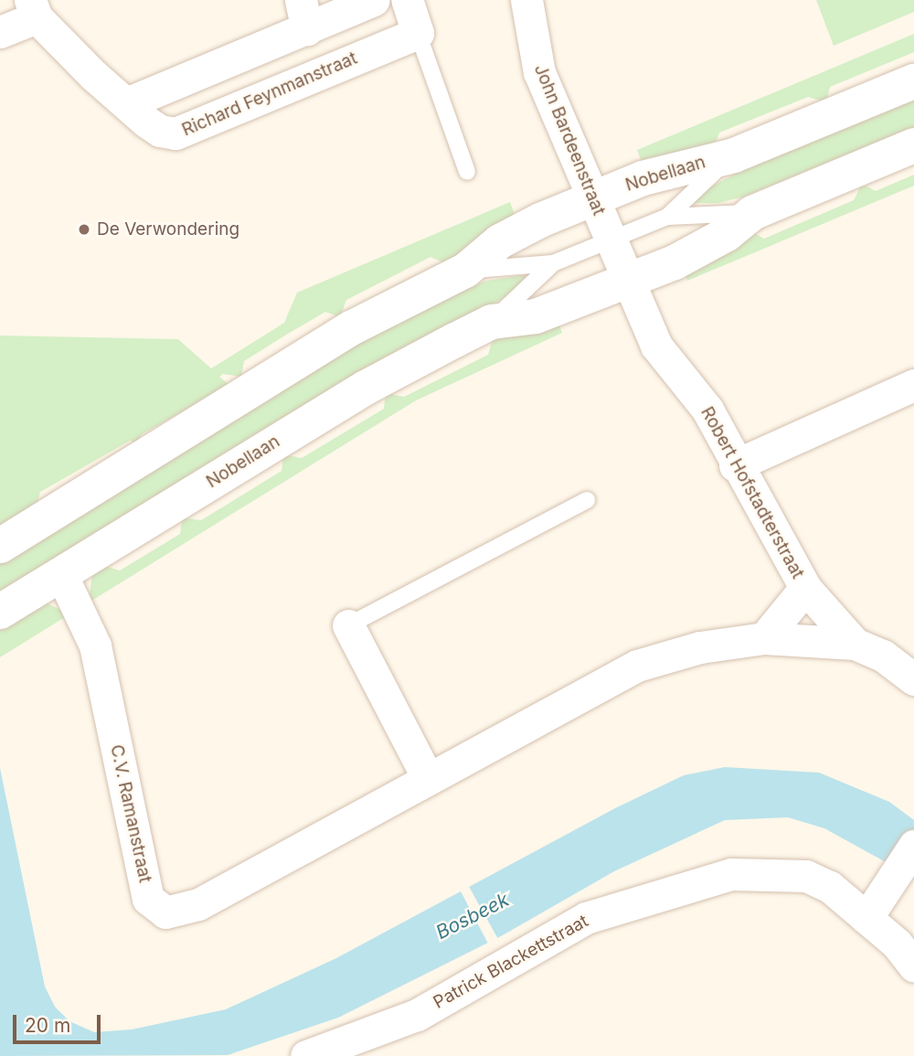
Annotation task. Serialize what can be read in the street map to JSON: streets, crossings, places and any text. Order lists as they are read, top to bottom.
{
  "streets": {
    "street": [
      "Richard Feynmanstraat",
      "John Bardeenstraat",
      "Nobellaan",
      "Robert Hofstadterstraat",
      "C.V. Ramanstraat",
      "Patrick Blackettstraat"
    ]
  },
  "crossings": [
    ["John Bardeenstraat", "Nobellaan"],
    ["John Bardeenstraat", "Robert Hofstadterstraat"],
    ["Nobellaan", "Robert Hofstadterstraat"],
    ["Nobellaan", "C.V. Ramanstraat"],
    ["Robert Hofstadterstraat", "C.V. Ramanstraat"]
  ],
  "water": ["Bosbeek"],
  "places": ["De Verwondering"],
  "scale_bar": "20 m"
}
